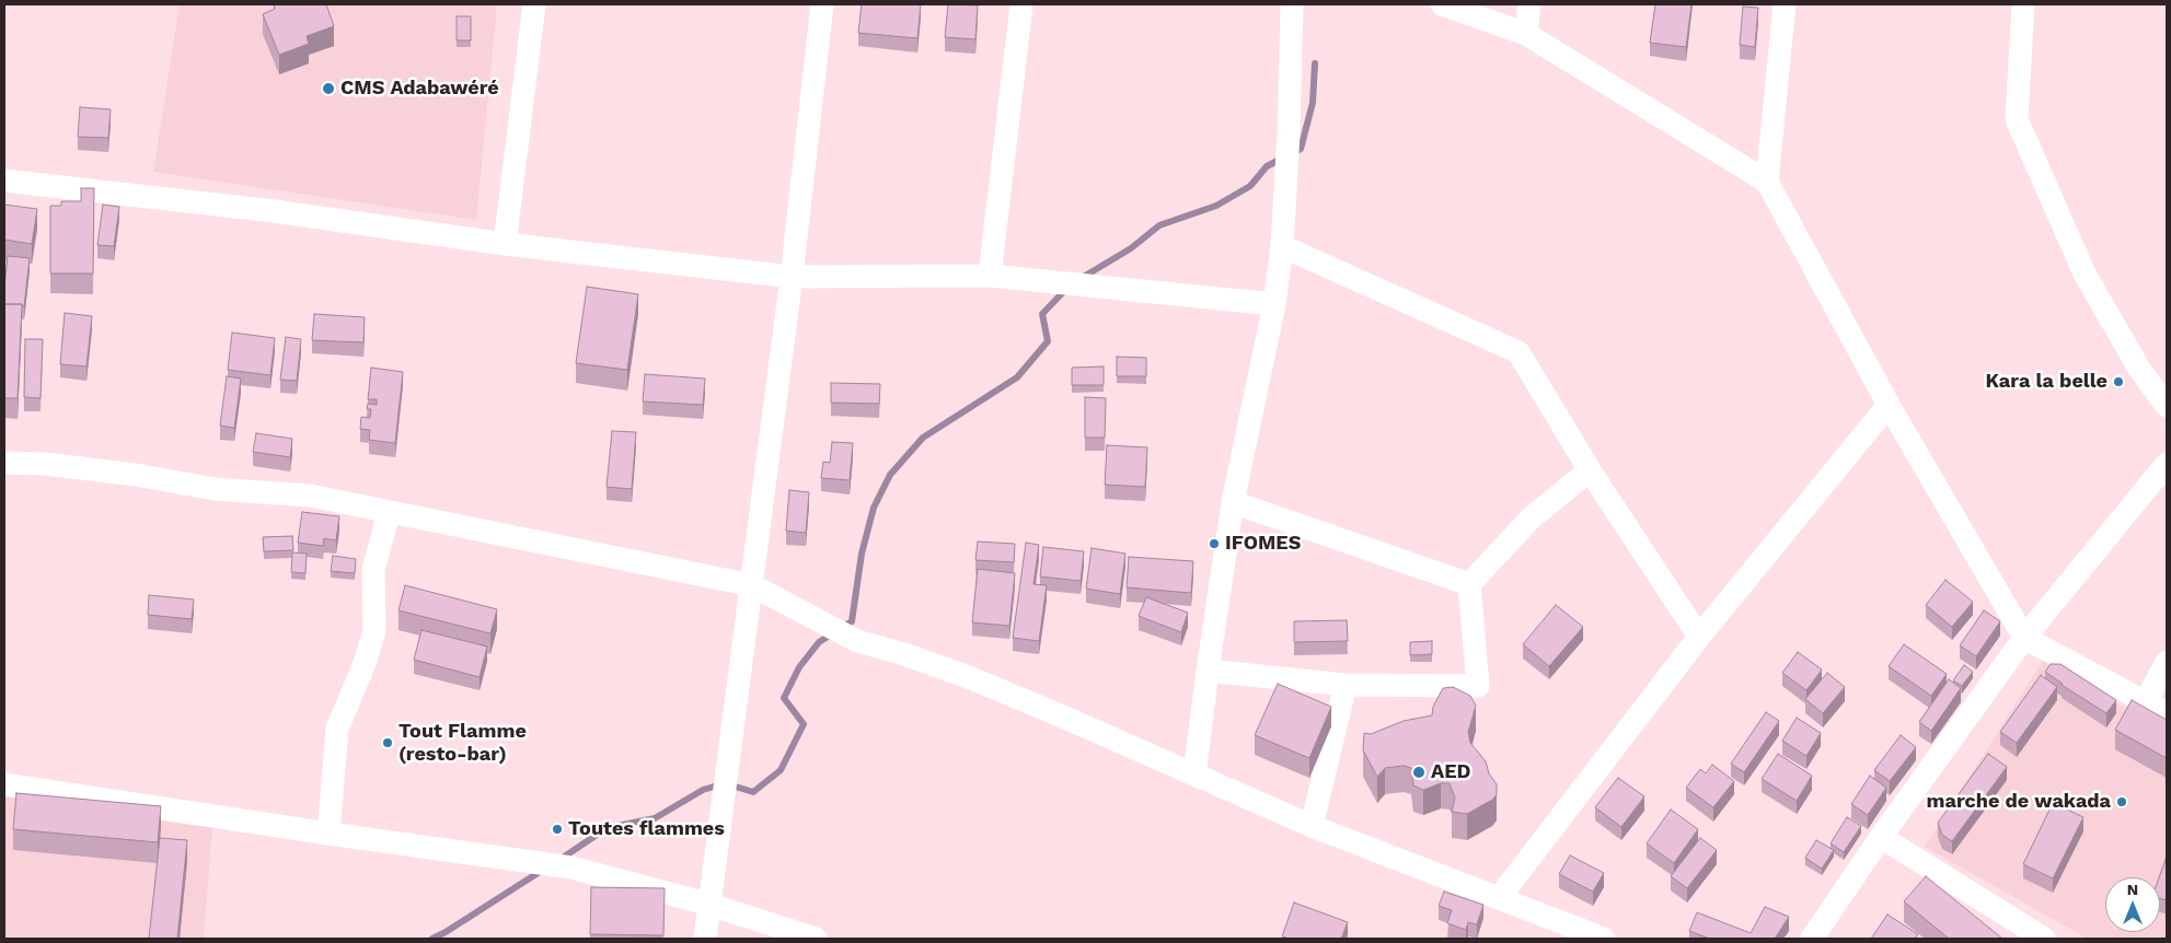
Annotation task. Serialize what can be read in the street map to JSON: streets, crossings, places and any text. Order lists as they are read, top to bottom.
{
  "places": [
    "CMS Adabawéré",
    "Kara la belle",
    "IFOMES",
    "Tout Flamme (resto-bar)",
    "AED",
    "marche de wakada",
    "Toutes flammes"
  ],
  "north": "top"
}
